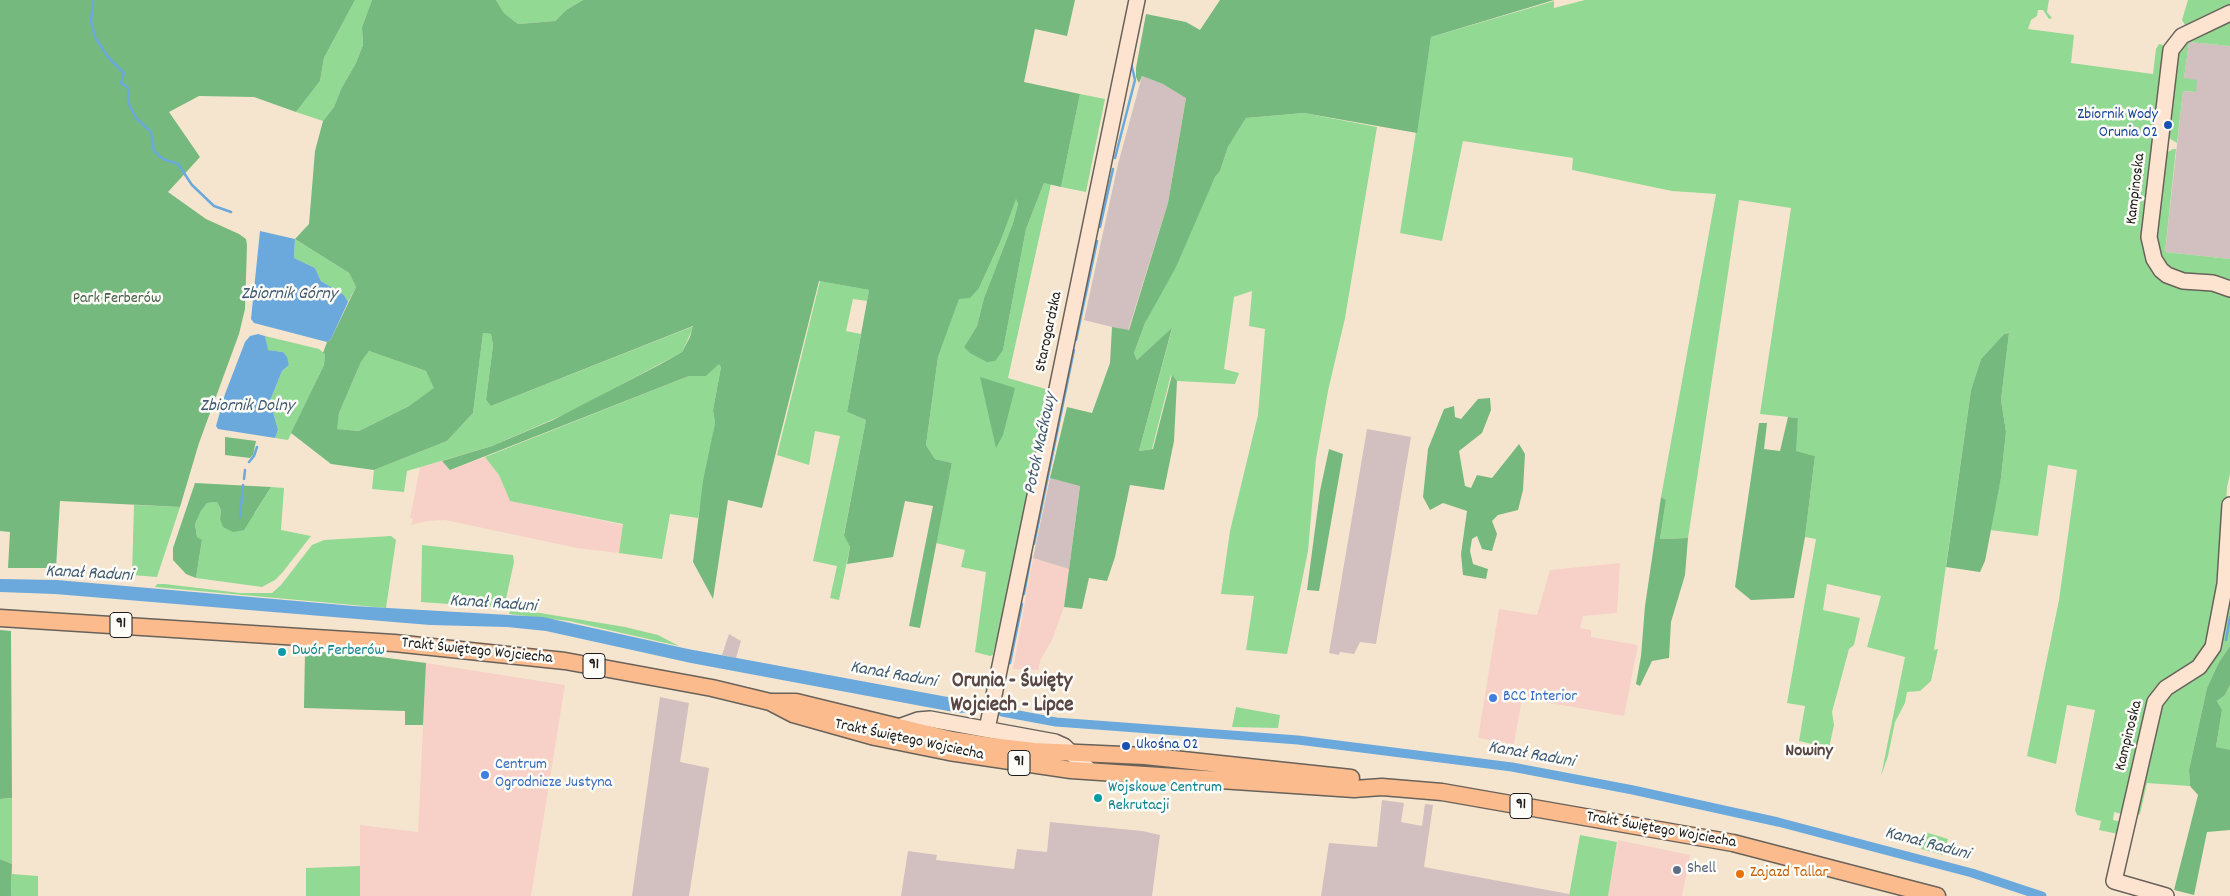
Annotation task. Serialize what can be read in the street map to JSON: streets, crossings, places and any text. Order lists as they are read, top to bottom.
{
  "streets": {
    "main road": [
      "Kampinoska",
      "Starogardzka",
      "91",
      "Trakt Świętego Wojciecha"
    ]
  },
  "districts": ["Orunia - Święty Wojciech - Lipce", "Nowiny"],
  "water": [
    "Zbiornik Górny",
    "Zbiornik Dolny",
    "Potok Maćkowy",
    "Kanał Raduni"
  ],
  "parks": ["Park Ferberów"],
  "places": [
    "Zbiornik Wody Orunia 02",
    "Dwór Ferberów",
    "BCC Interior",
    "Ukośna 02",
    "Centrum Ogrodnicze Justyna",
    "Wojskowe Centrum Rekrutacji",
    "Shell",
    "Zajazd Tallar"
  ]
}
